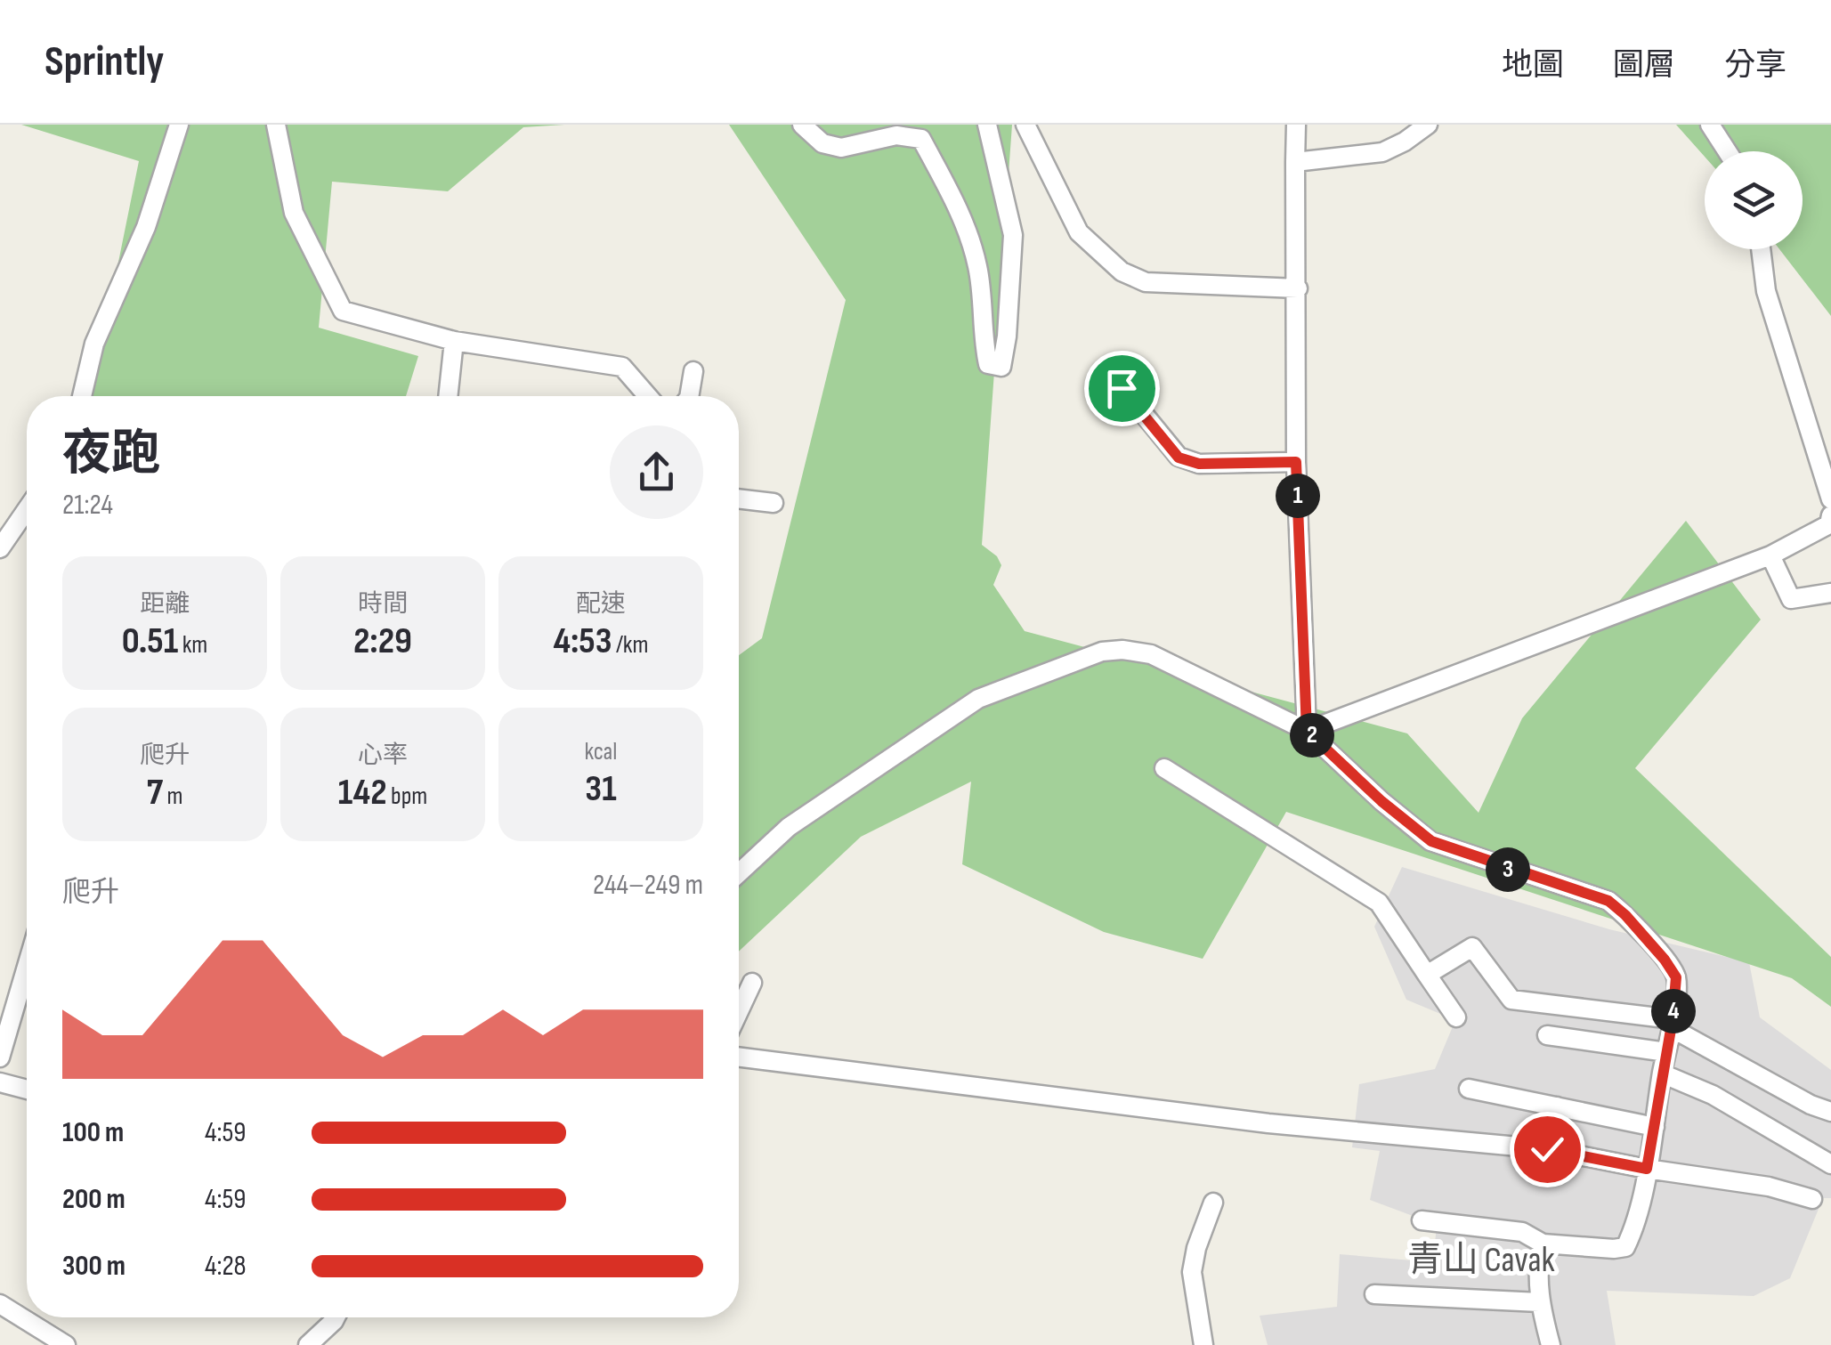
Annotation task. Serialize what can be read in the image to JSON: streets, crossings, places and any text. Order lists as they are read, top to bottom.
{
  "districts": ["青山 Cavak"],
  "page": {
    "header": "Sprintly",
    "nav": ["地圖", "圖層", "分享"],
    "heading": ["夜跑", "21:24"],
    "pins": [
      "1",
      "2",
      "3",
      "4"
    ],
    "stats": [
      ["距離", "0.51 km"],
      ["時間", "2:29"],
      ["配速", "4:53 /km"],
      ["爬升", "7 m"],
      ["心率", "142 bpm"],
      ["kcal", "31"]
    ],
    "chart": ["爬升", "244–249 m"],
    "list": [
      {
        "name": "100 m",
        "note": "4:59"
      },
      {
        "name": "200 m",
        "note": "4:59"
      },
      {
        "name": "300 m",
        "note": "4:28"
      }
    ]
  }
}
